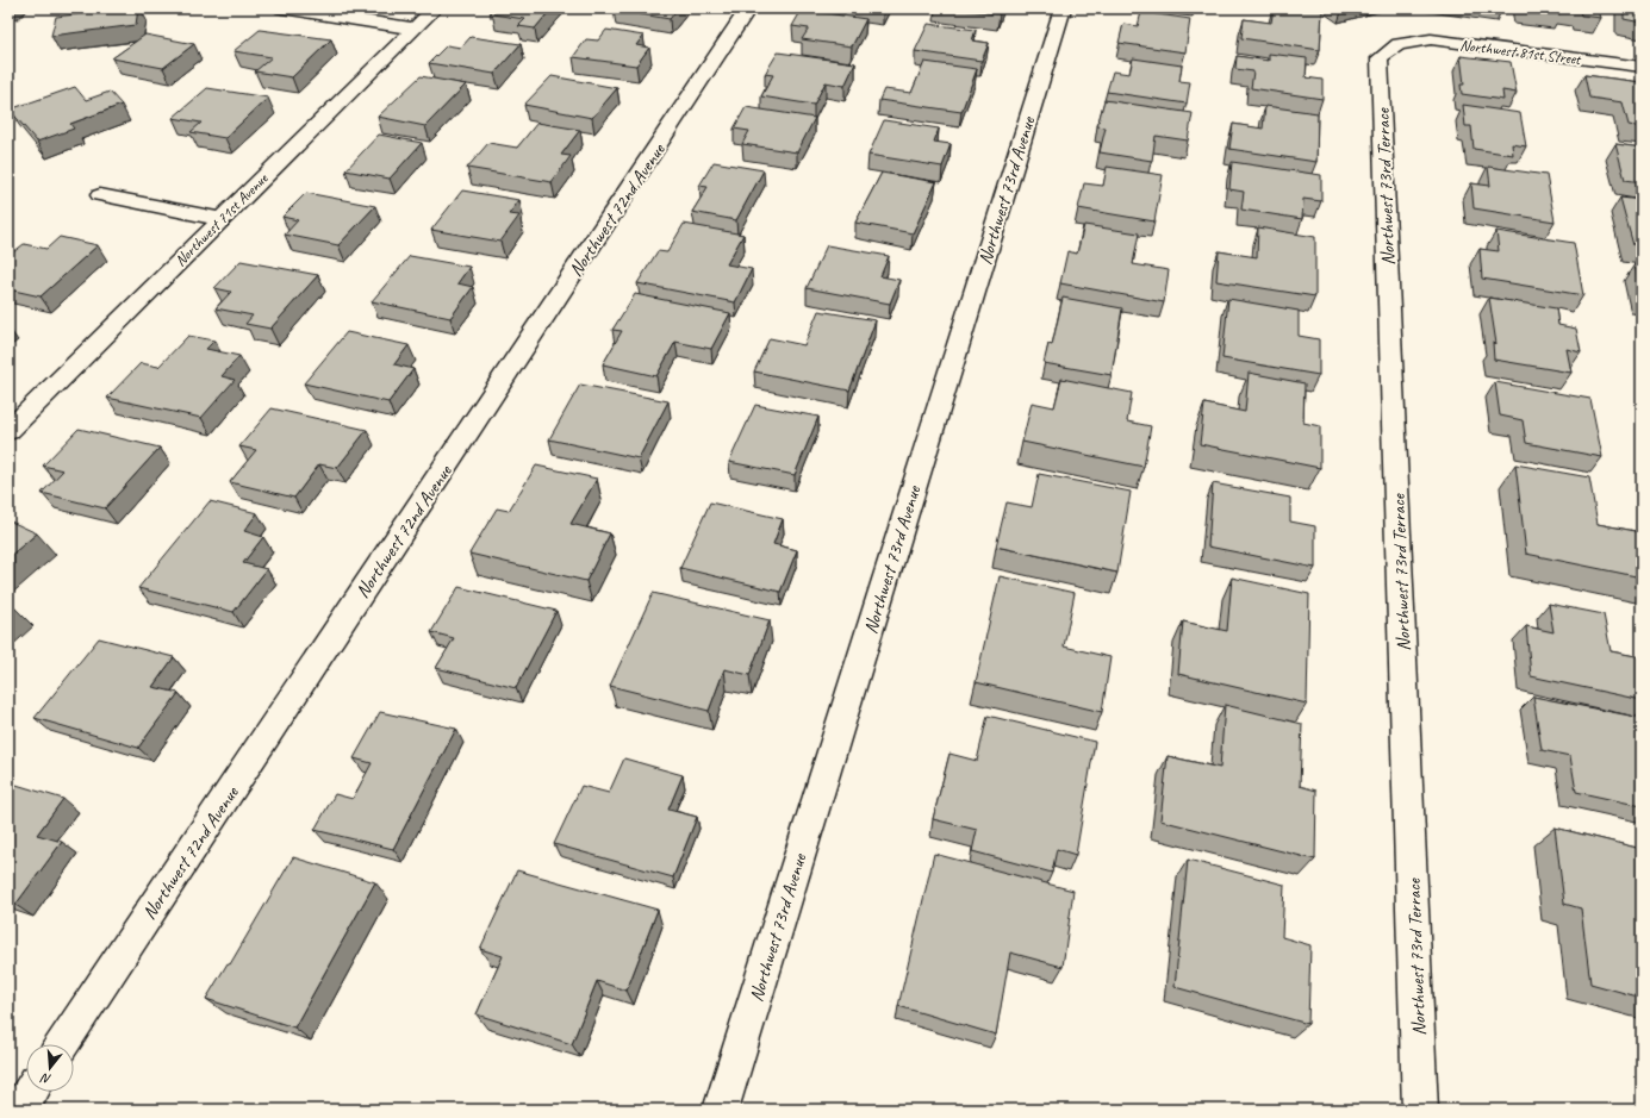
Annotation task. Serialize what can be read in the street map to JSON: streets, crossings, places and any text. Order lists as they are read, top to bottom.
{
  "streets": {
    "street": [
      "Northwest 81st Street",
      "Northwest 73rd Terrace",
      "Northwest 73rd Avenue",
      "Northwest 72nd Avenue",
      "Northwest 71st Avenue"
    ]
  },
  "crossings": [
    ["Northwest 81st Street", "Northwest 73rd Terrace"]
  ],
  "north": "bottom"
}
